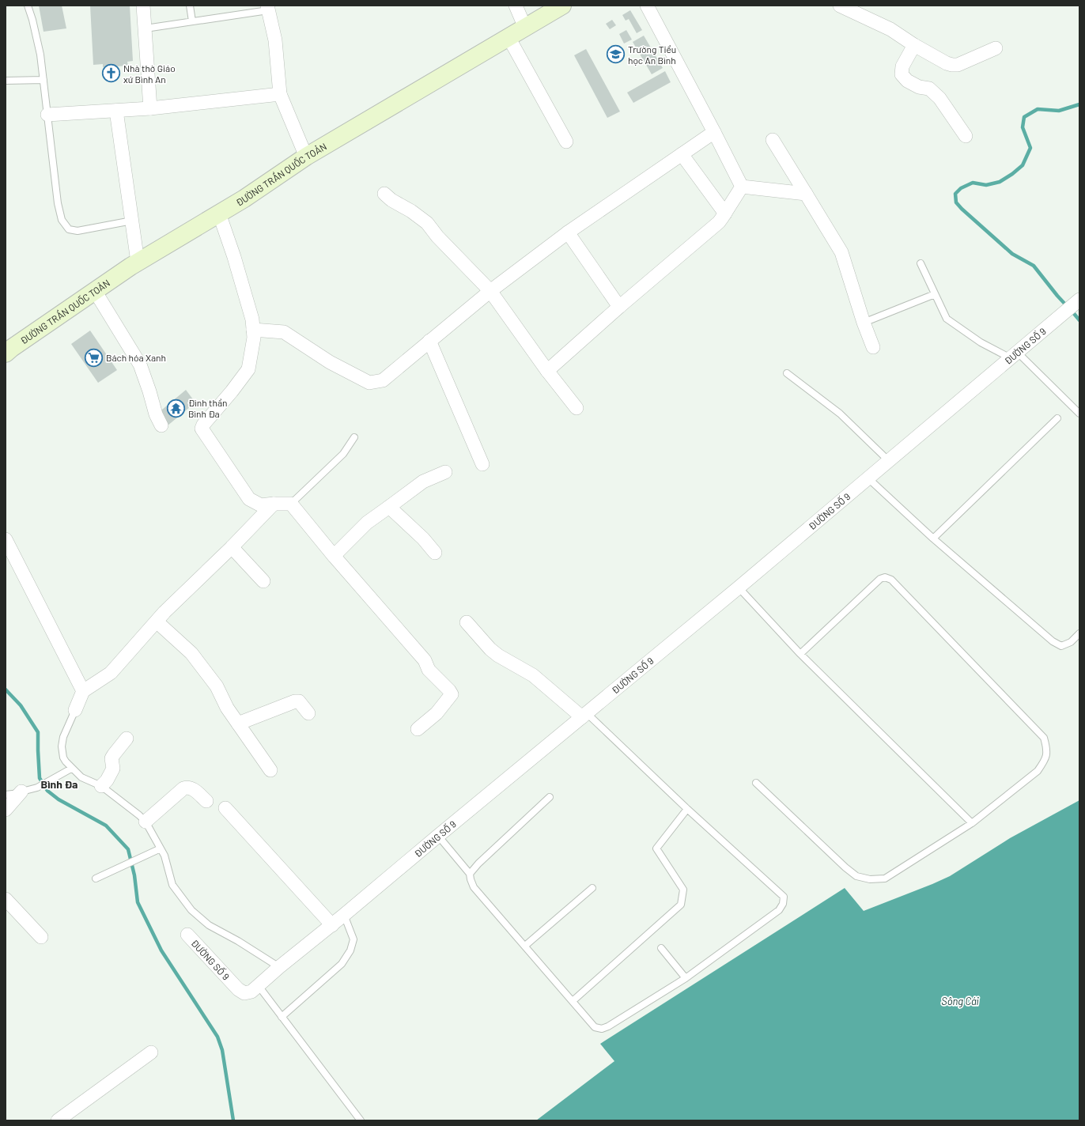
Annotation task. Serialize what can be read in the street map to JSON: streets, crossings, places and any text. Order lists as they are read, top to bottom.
{
  "streets": {
    "main road": ["ĐƯỜNG TRẦN QUỐC TOẢN"],
    "street": ["ĐƯỜNG SỐ 9"]
  },
  "districts": ["Bình Đa"],
  "water": ["Sông Cái"],
  "places": {
    "school or university": ["Trường Tiểu học An Bình"],
    "church": ["Nhà thờ Giáo xứ Bình An"],
    "supermarket": ["Bách hóa Xanh"],
    "temple": ["Đình thần Bình Đa"]
  }
}
